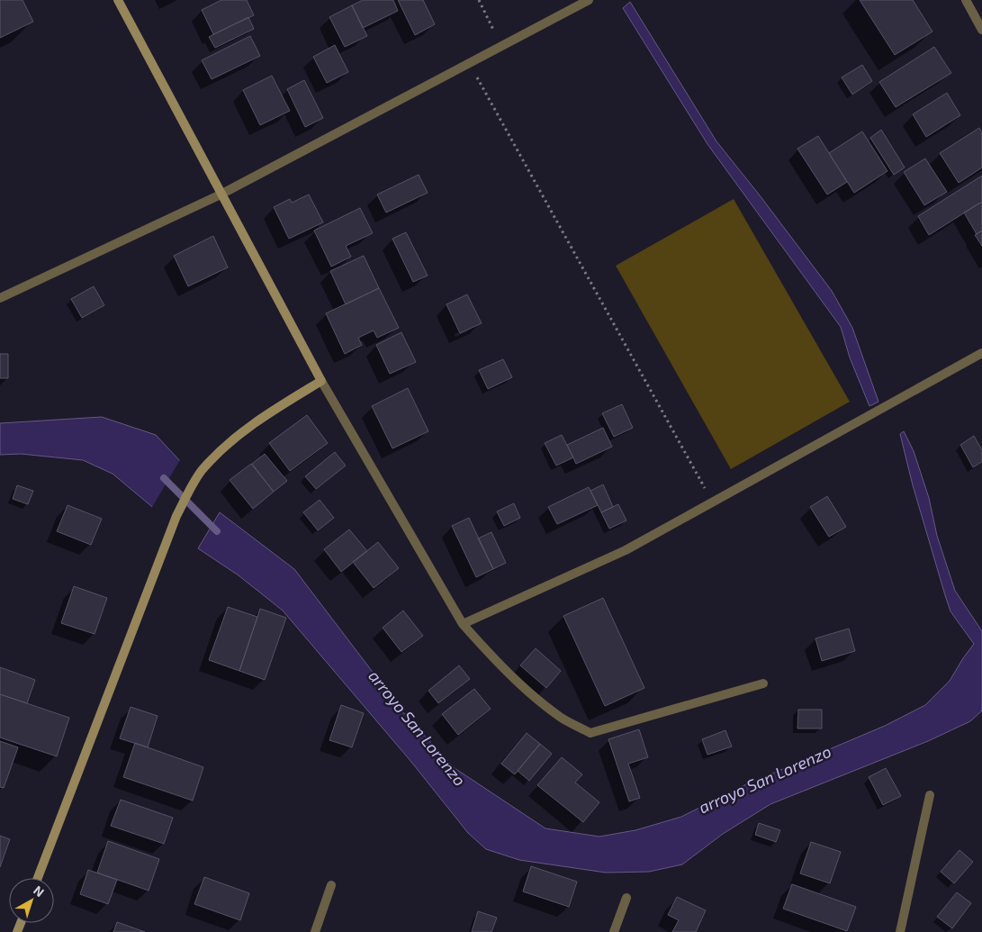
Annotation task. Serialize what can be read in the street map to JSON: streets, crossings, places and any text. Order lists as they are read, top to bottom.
{
  "water": ["arroyo San Lorenzo"],
  "north": "top right"
}
